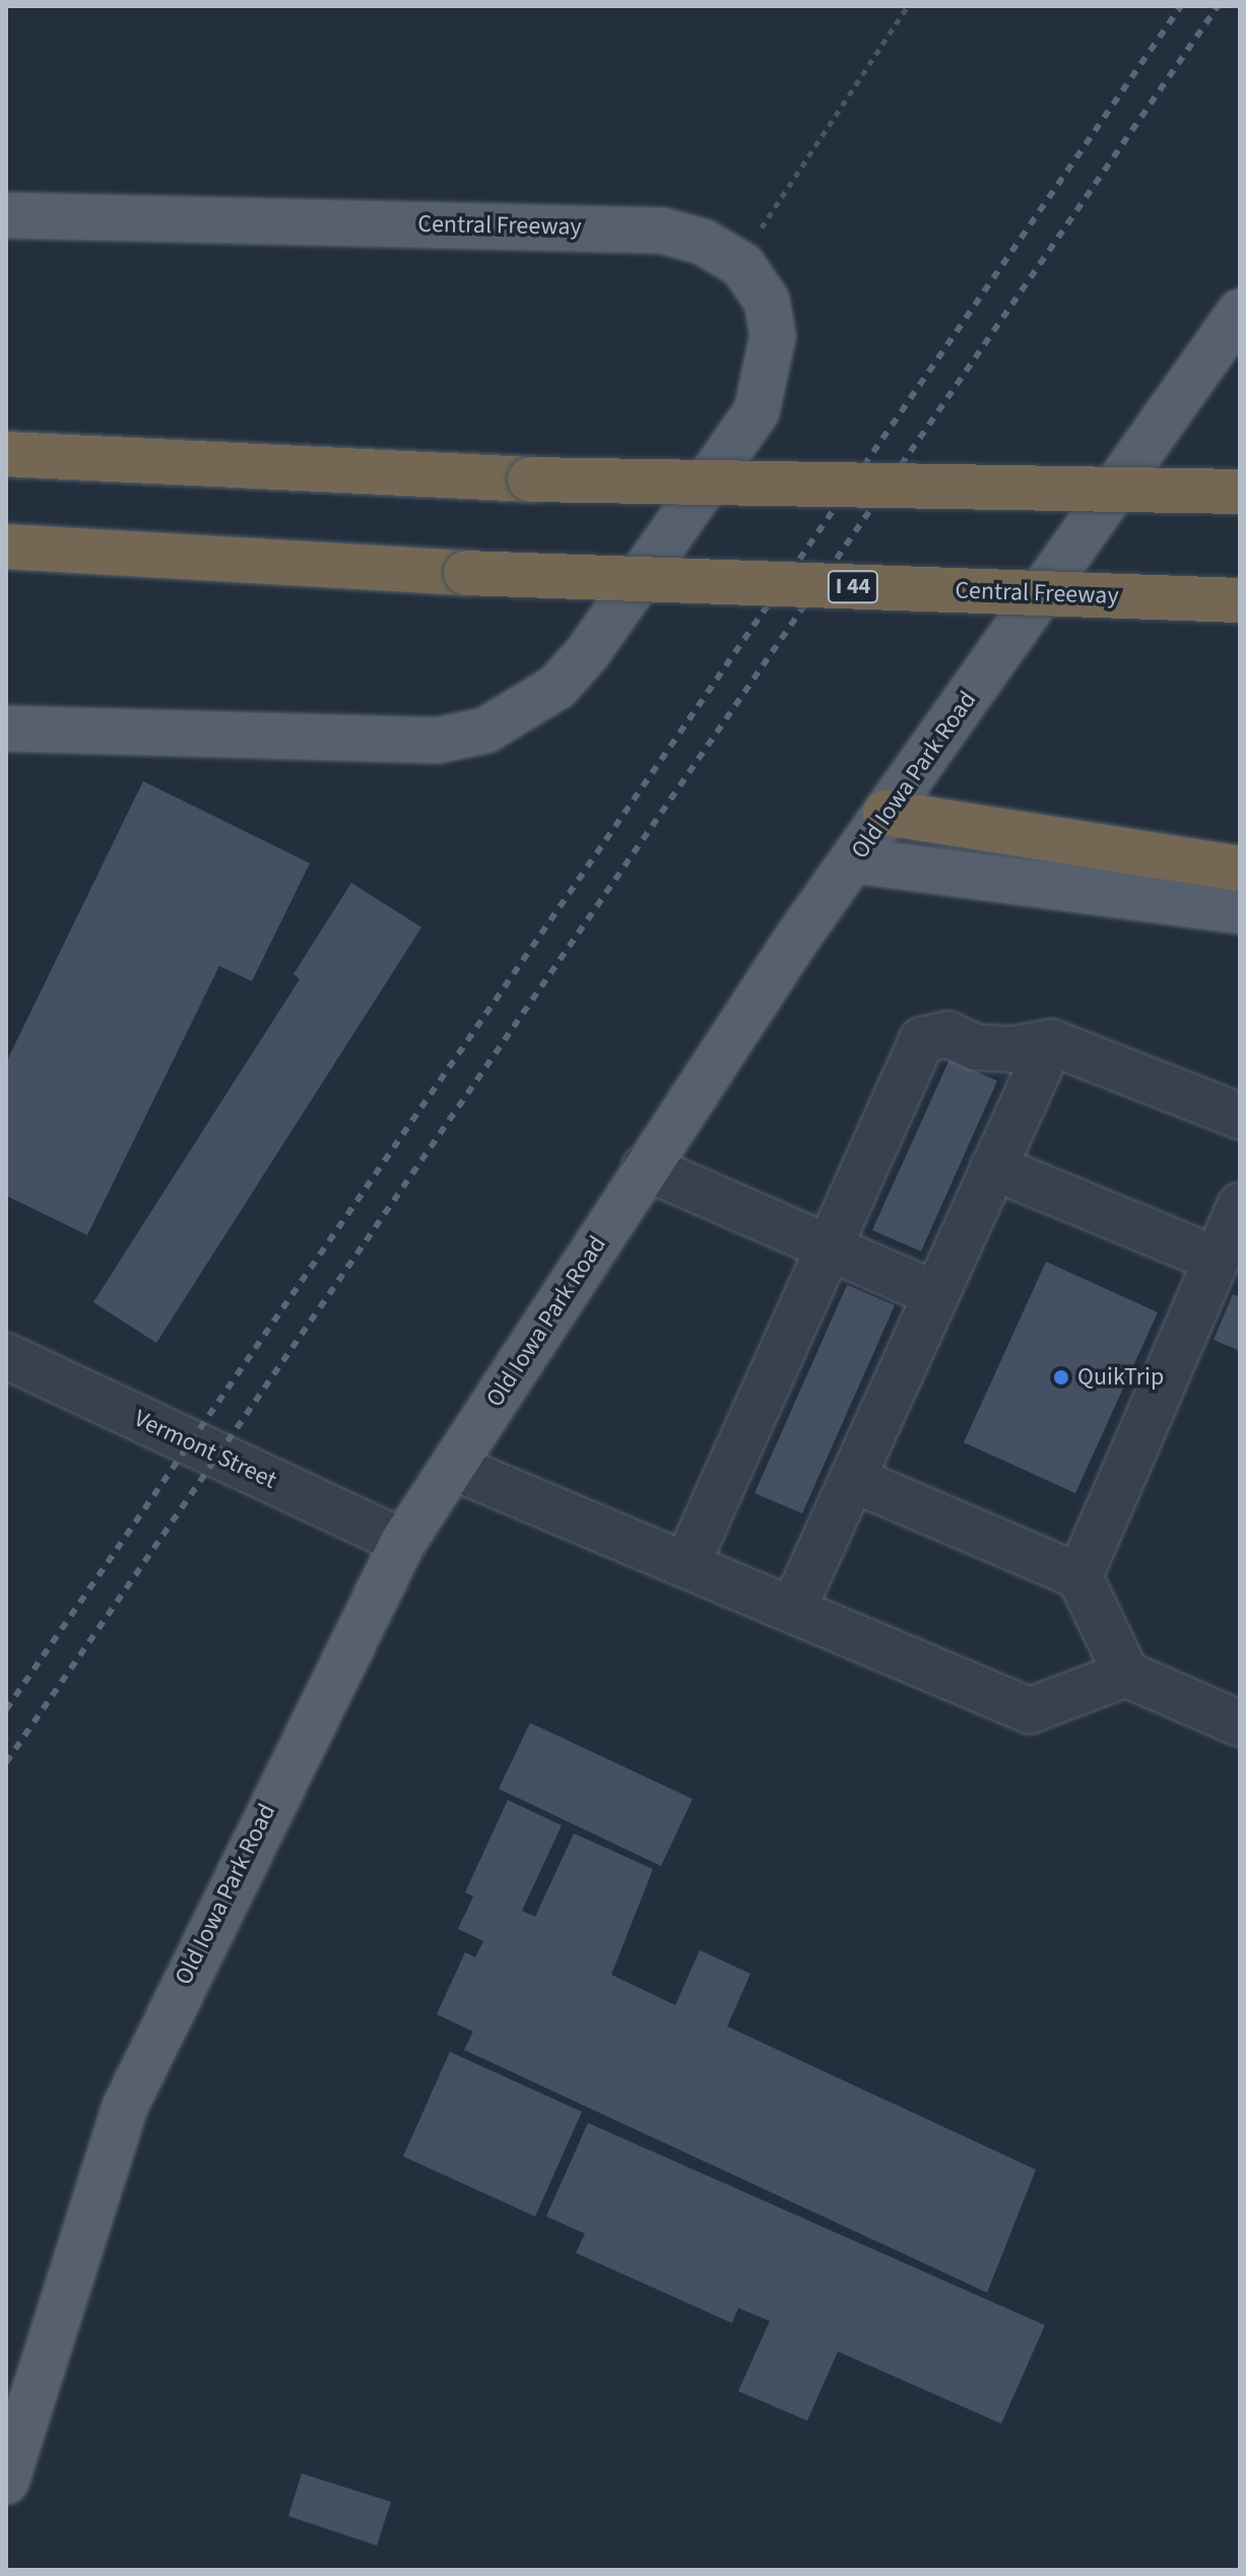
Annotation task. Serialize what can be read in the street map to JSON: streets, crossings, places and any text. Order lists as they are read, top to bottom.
{
  "streets": {
    "highway": ["Central Freeway", "I 44"],
    "main road": ["Old Iowa Park Road"],
    "street": ["Vermont Street"]
  },
  "crossings": [
    ["Old Iowa Park Road", "Vermont Street"]
  ],
  "places": ["QuikTrip"]
}
